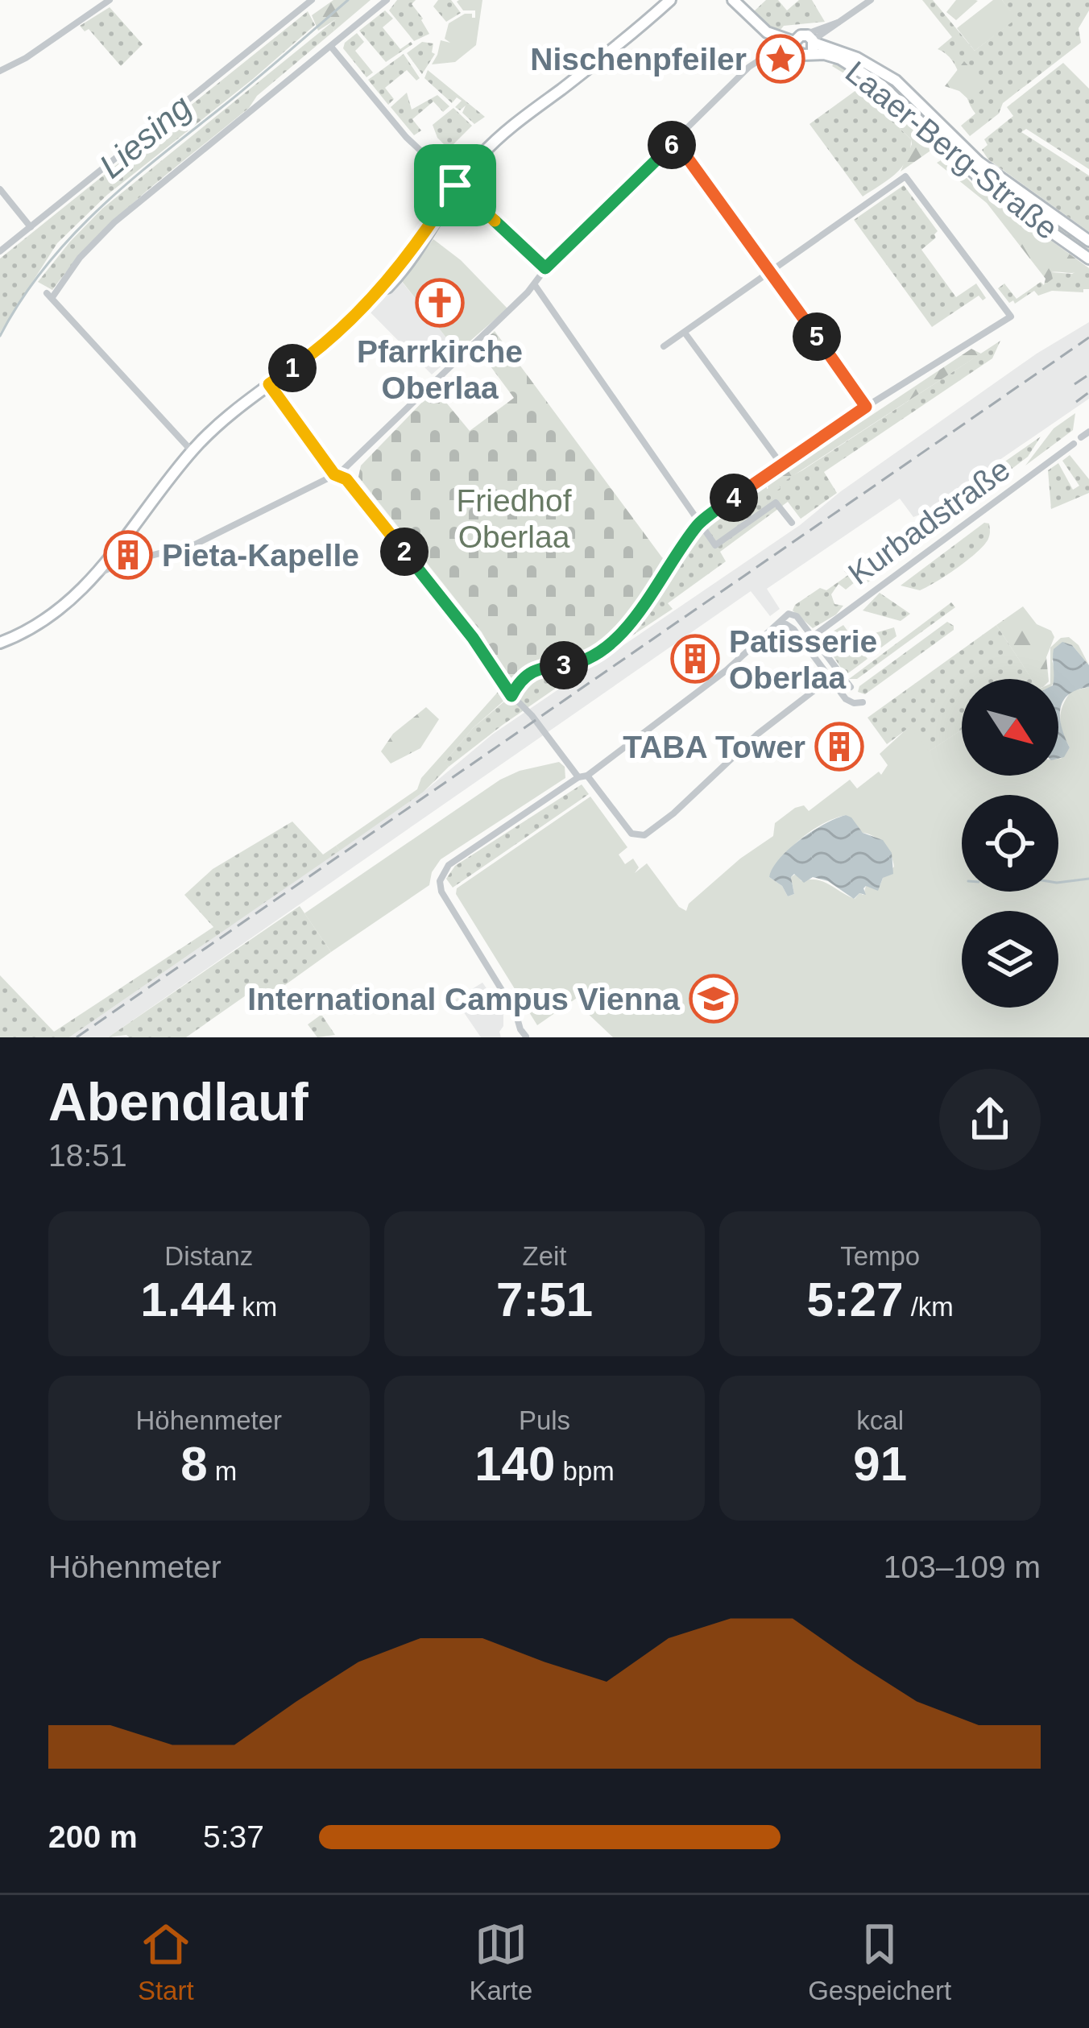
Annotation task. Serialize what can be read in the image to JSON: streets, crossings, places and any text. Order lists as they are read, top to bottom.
{
  "streets": {
    "main road": ["Laaer-Berg-Straße"],
    "street": ["Kurbadstraße"]
  },
  "water": ["Liesing"],
  "parks": ["Friedhof Oberlaa"],
  "places": {
    "place": ["Nischenpfeiler"],
    "church": ["Pfarrkirche Oberlaa"],
    "building": ["Pieta-Kapelle", "Patisserie Oberlaa", "TABA Tower"],
    "school or university": ["International Campus Vienna"]
  },
  "north": "bottom right",
  "page": {
    "pins": [
      "6",
      "5",
      "1",
      "4",
      "2",
      "3"
    ],
    "heading": ["Abendlauf", "18:51"],
    "stats": [
      ["Distanz", "1.44 km"],
      ["Zeit", "7:51"],
      ["Tempo", "5:27 /km"],
      ["Höhenmeter", "8 m"],
      ["Puls", "140 bpm"],
      ["kcal", "91"]
    ],
    "chart": ["Höhenmeter", "103–109 m"],
    "list": [
      {
        "name": "200 m",
        "note": "5:37"
      }
    ],
    "tabs": ["Start", "Karte", "Gespeichert"]
  }
}
